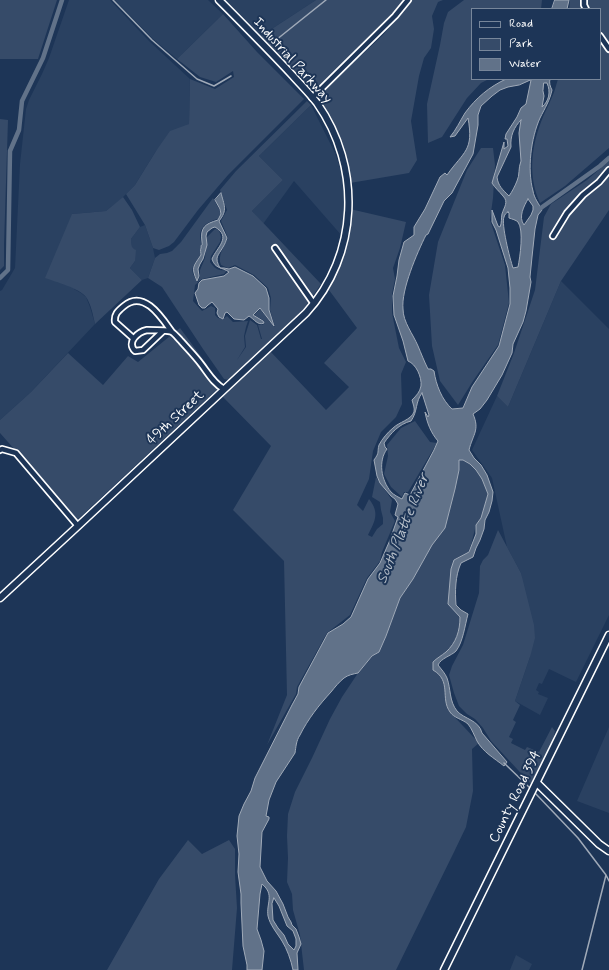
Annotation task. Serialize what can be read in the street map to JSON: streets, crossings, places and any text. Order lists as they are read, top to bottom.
{
  "streets": {
    "street": ["Industrial Parkway", "49th Street", "County Road 394"]
  },
  "crossings": [
    ["Industrial Parkway", "49th Street"]
  ],
  "water": ["South Platte River"],
  "legend": ["Road", "Park", "Water"]
}
